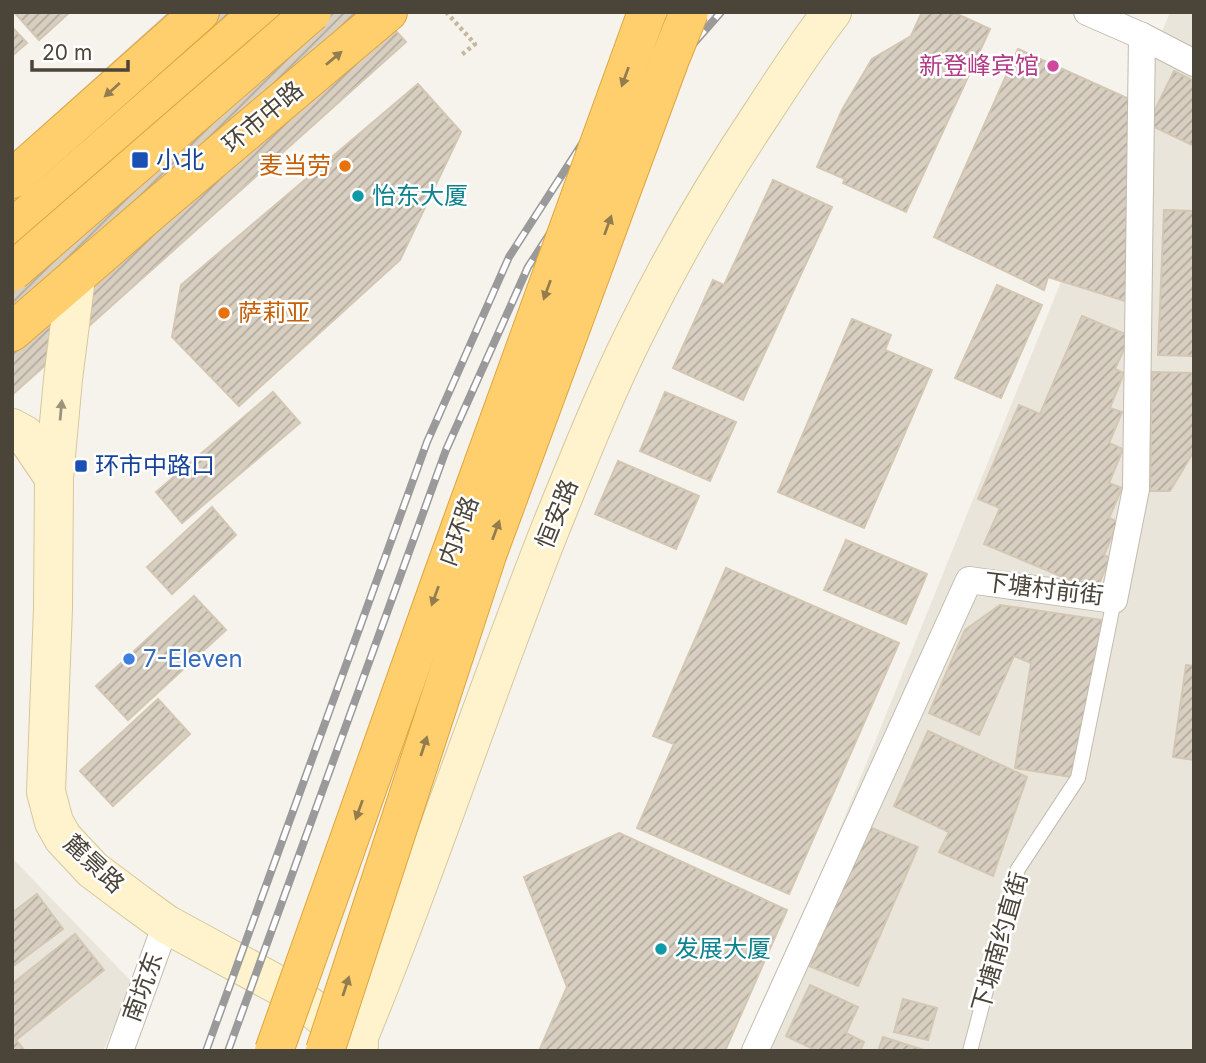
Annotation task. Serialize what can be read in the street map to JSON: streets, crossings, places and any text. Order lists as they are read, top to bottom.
{
  "streets": {
    "highway": ["环市中路", "内环路"],
    "street": [
      "恒安路",
      "下塘村前街",
      "麓景路",
      "南坑东"
    ],
    "lane": ["下塘南约直街"]
  },
  "crossings": [
    ["环市中路", "麓景路"],
    ["恒安路", "内环路"],
    ["恒安路", "麓景路"],
    ["内环路", "麓景路"],
    ["下塘村前街", "下塘南约直街"],
    ["麓景路", "南坑东"]
  ],
  "places": {
    "other": [
      "新登峰宾馆",
      "麦当劳",
      "怡东大厦",
      "萨莉亚",
      "7-Eleven",
      "发展大厦"
    ],
    "transit": ["小北", "环市中路口"]
  },
  "scale_bar": "20 m"
}
